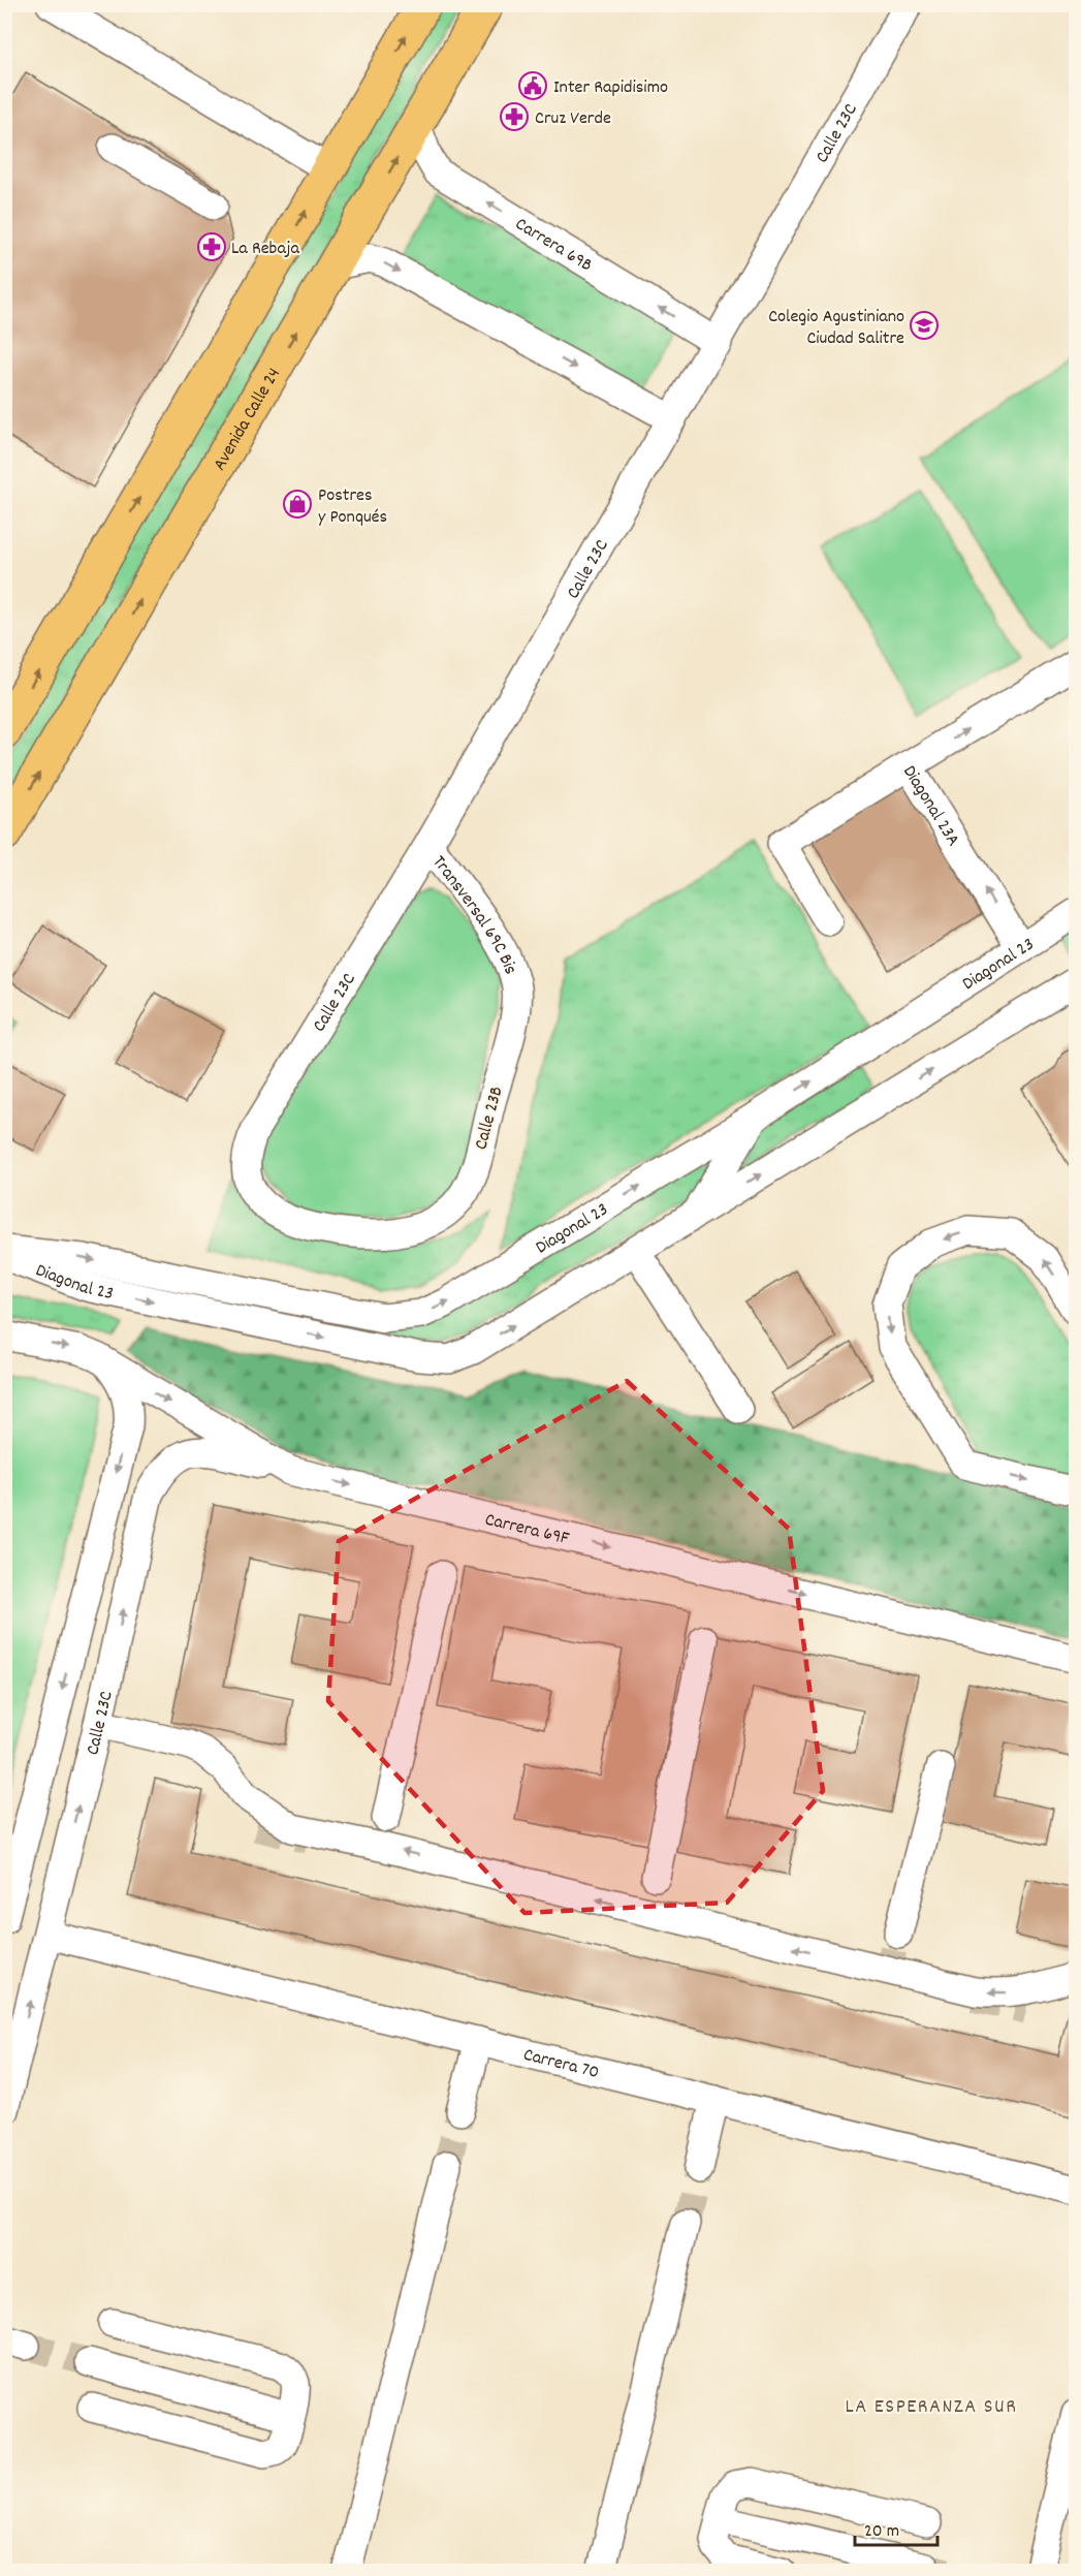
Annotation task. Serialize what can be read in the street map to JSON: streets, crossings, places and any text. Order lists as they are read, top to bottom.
{
  "streets": {
    "main road": ["Avenida Calle 24"],
    "street": [
      "Calle 23C",
      "Carrera 69B",
      "Diagonal 23A",
      "Transversal 69C Bis",
      "Diagonal 23",
      "Calle 23B",
      "Carrera 69F",
      "Carrera 70"
    ]
  },
  "crossings": [
    ["Calle 23C", "Carrera 69B"],
    ["Calle 23C", "Transversal 69C Bis"],
    ["Calle 23C", "Calle 23B"],
    ["Calle 23C", "Carrera 69F"],
    ["Calle 23C", "Carrera 70"],
    ["Carrera 69B", "Avenida Calle 24"],
    ["Diagonal 23A", "Diagonal 23"],
    ["Transversal 69C Bis", "Calle 23B"]
  ],
  "one_way": ["Diagonal 23", "Carrera 69F"],
  "districts": ["LA ESPERANZA SUR"],
  "places": {
    "public building": ["Inter Rapidisimo"],
    "pharmacy": ["Cruz Verde", "La Rebaja"],
    "school or university": ["Colegio Agustiniano Ciudad Salitre"],
    "shop": ["Postres y Ponqués"]
  },
  "scale_bar": "20 m"
}
